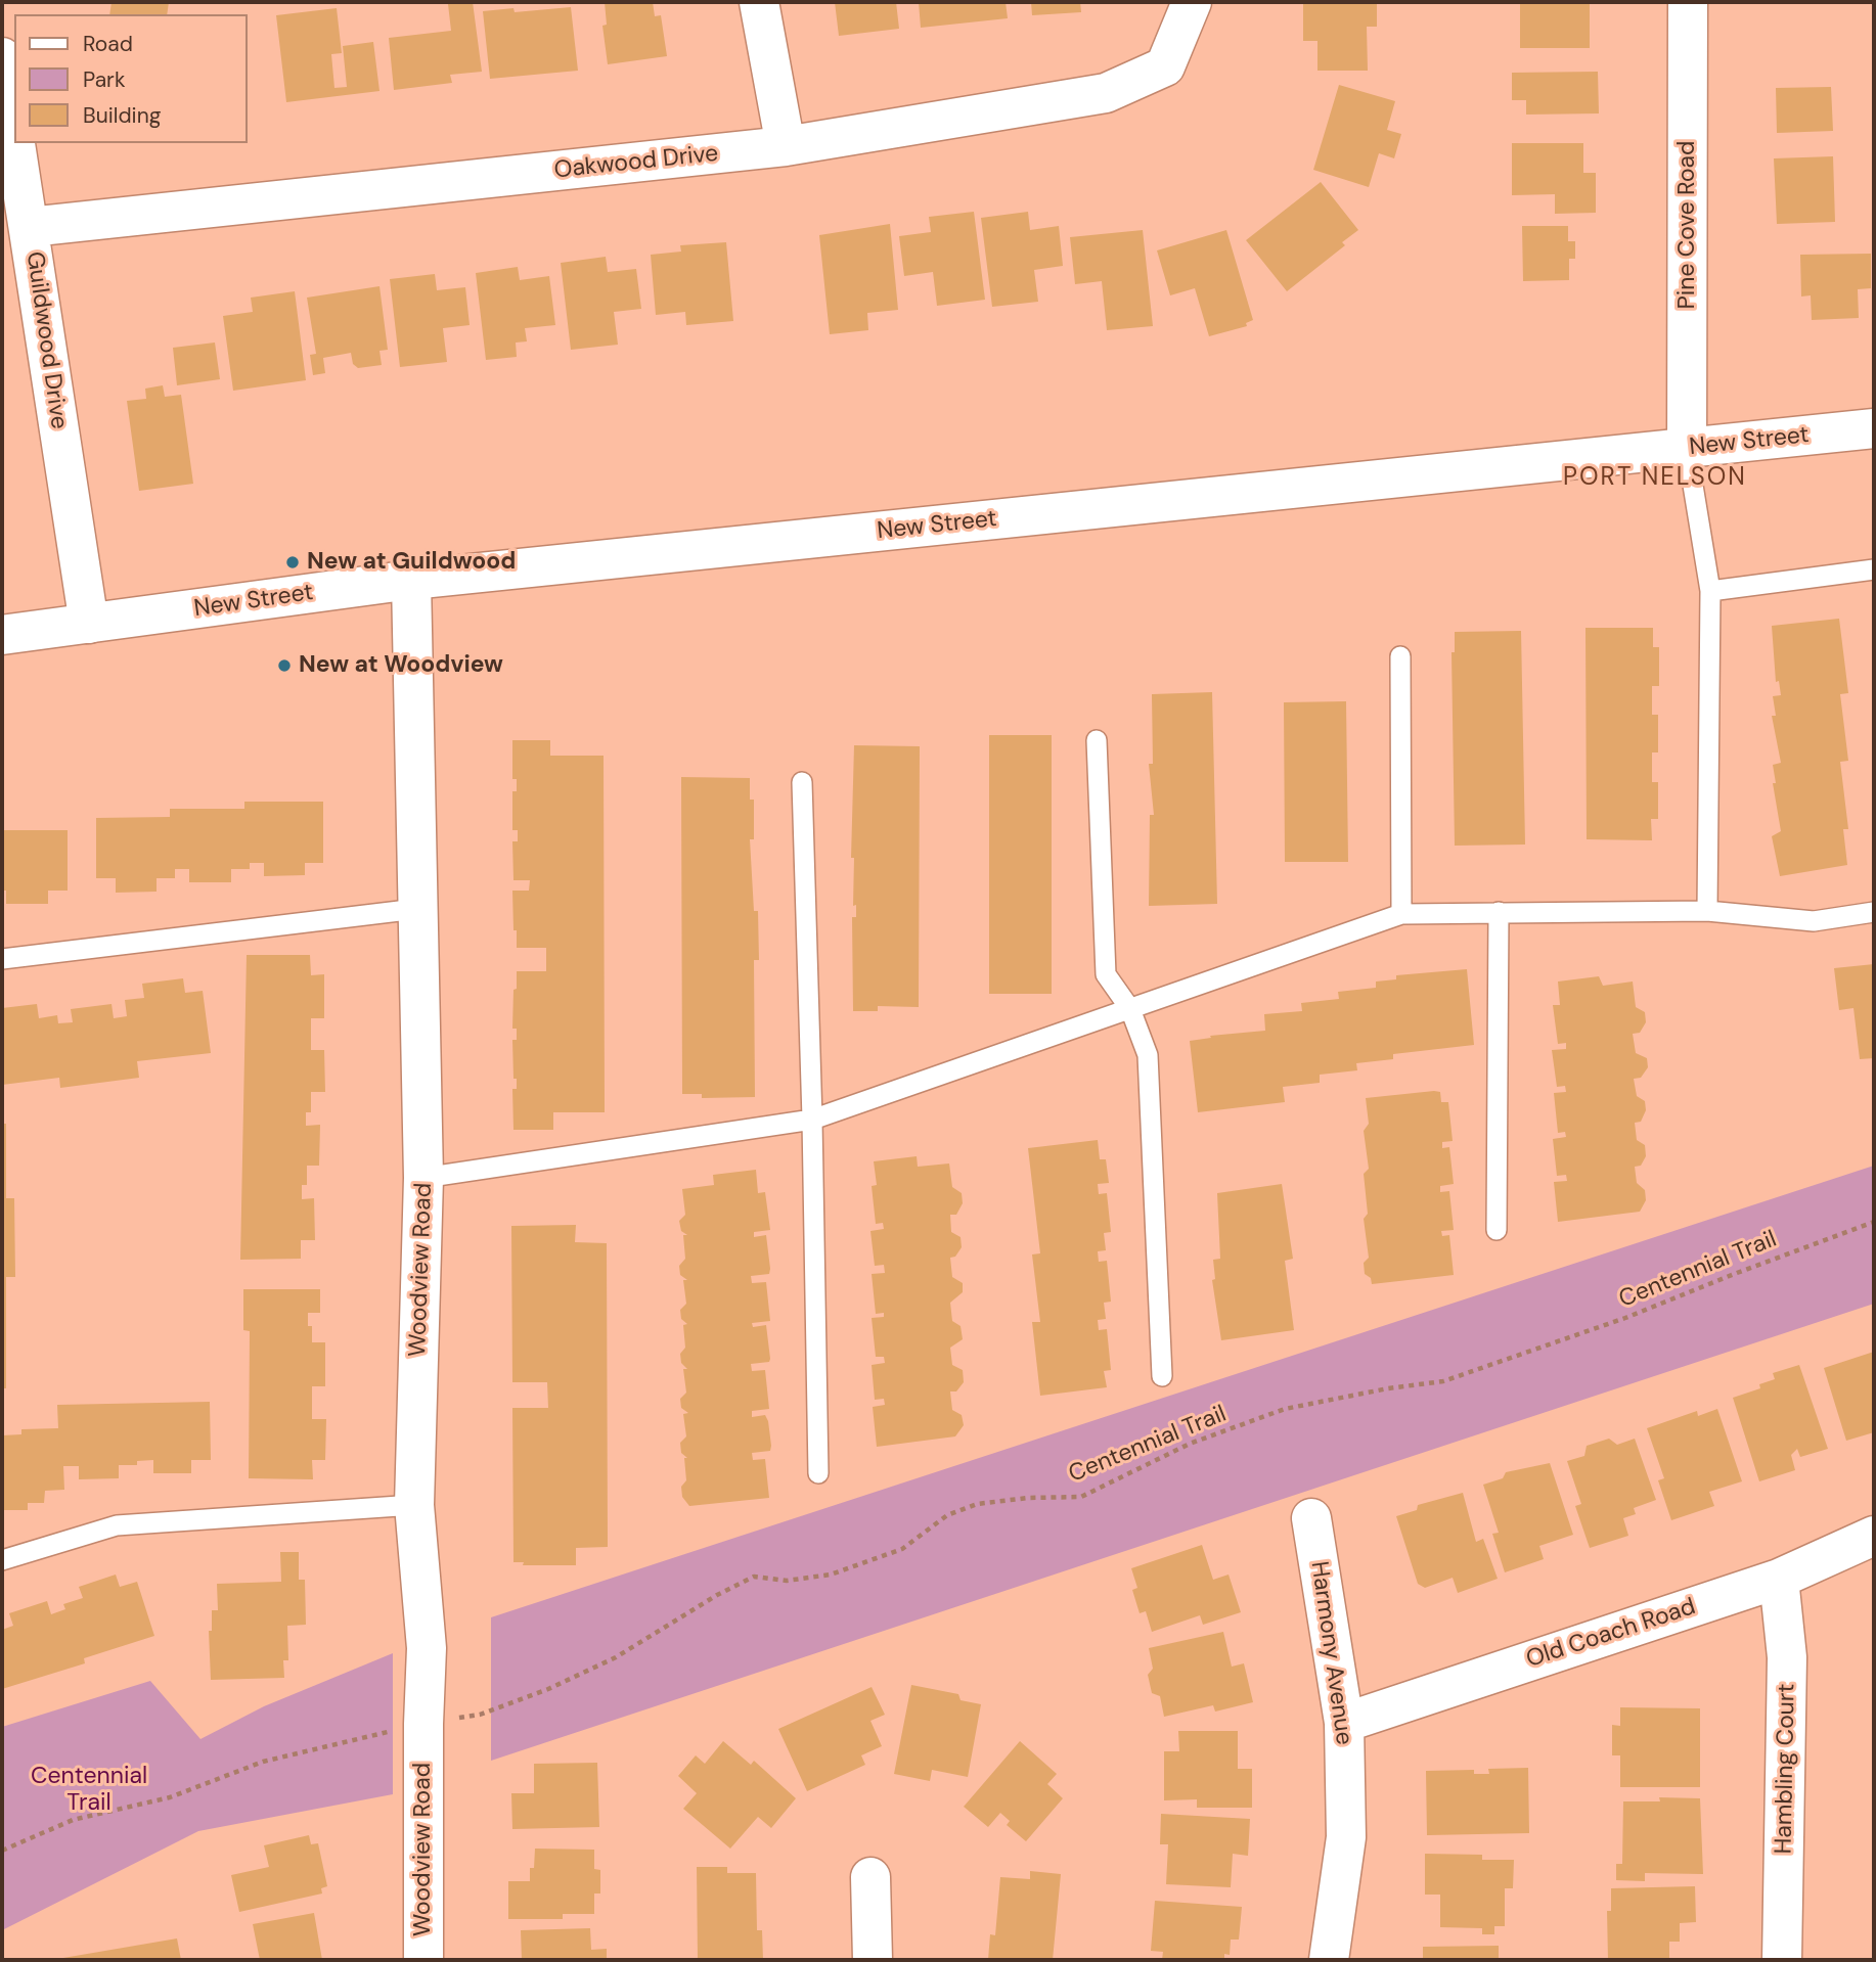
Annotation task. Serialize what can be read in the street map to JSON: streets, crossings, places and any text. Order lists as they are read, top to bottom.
{
  "streets": {
    "street": [
      "Oakwood Drive",
      "Pine Cove Road",
      "Guildwood Drive",
      "New Street",
      "Woodview Road",
      "Old Coach Road",
      "Harmony Avenue",
      "Hambling Court"
    ],
    "path": ["Centennial Trail"]
  },
  "crossings": [
    ["Oakwood Drive", "Guildwood Drive"],
    ["Pine Cove Road", "New Street"],
    ["Guildwood Drive", "New Street"],
    ["New Street", "Woodview Road"],
    ["Woodview Road", "Centennial Trail"],
    ["Old Coach Road", "Harmony Avenue"],
    ["Old Coach Road", "Hambling Court"]
  ],
  "districts": ["PORT NELSON"],
  "parks": ["Centennial Trail"],
  "places": ["New at Guildwood", "New at Woodview"],
  "legend": ["Road", "Park", "Building"]
}
